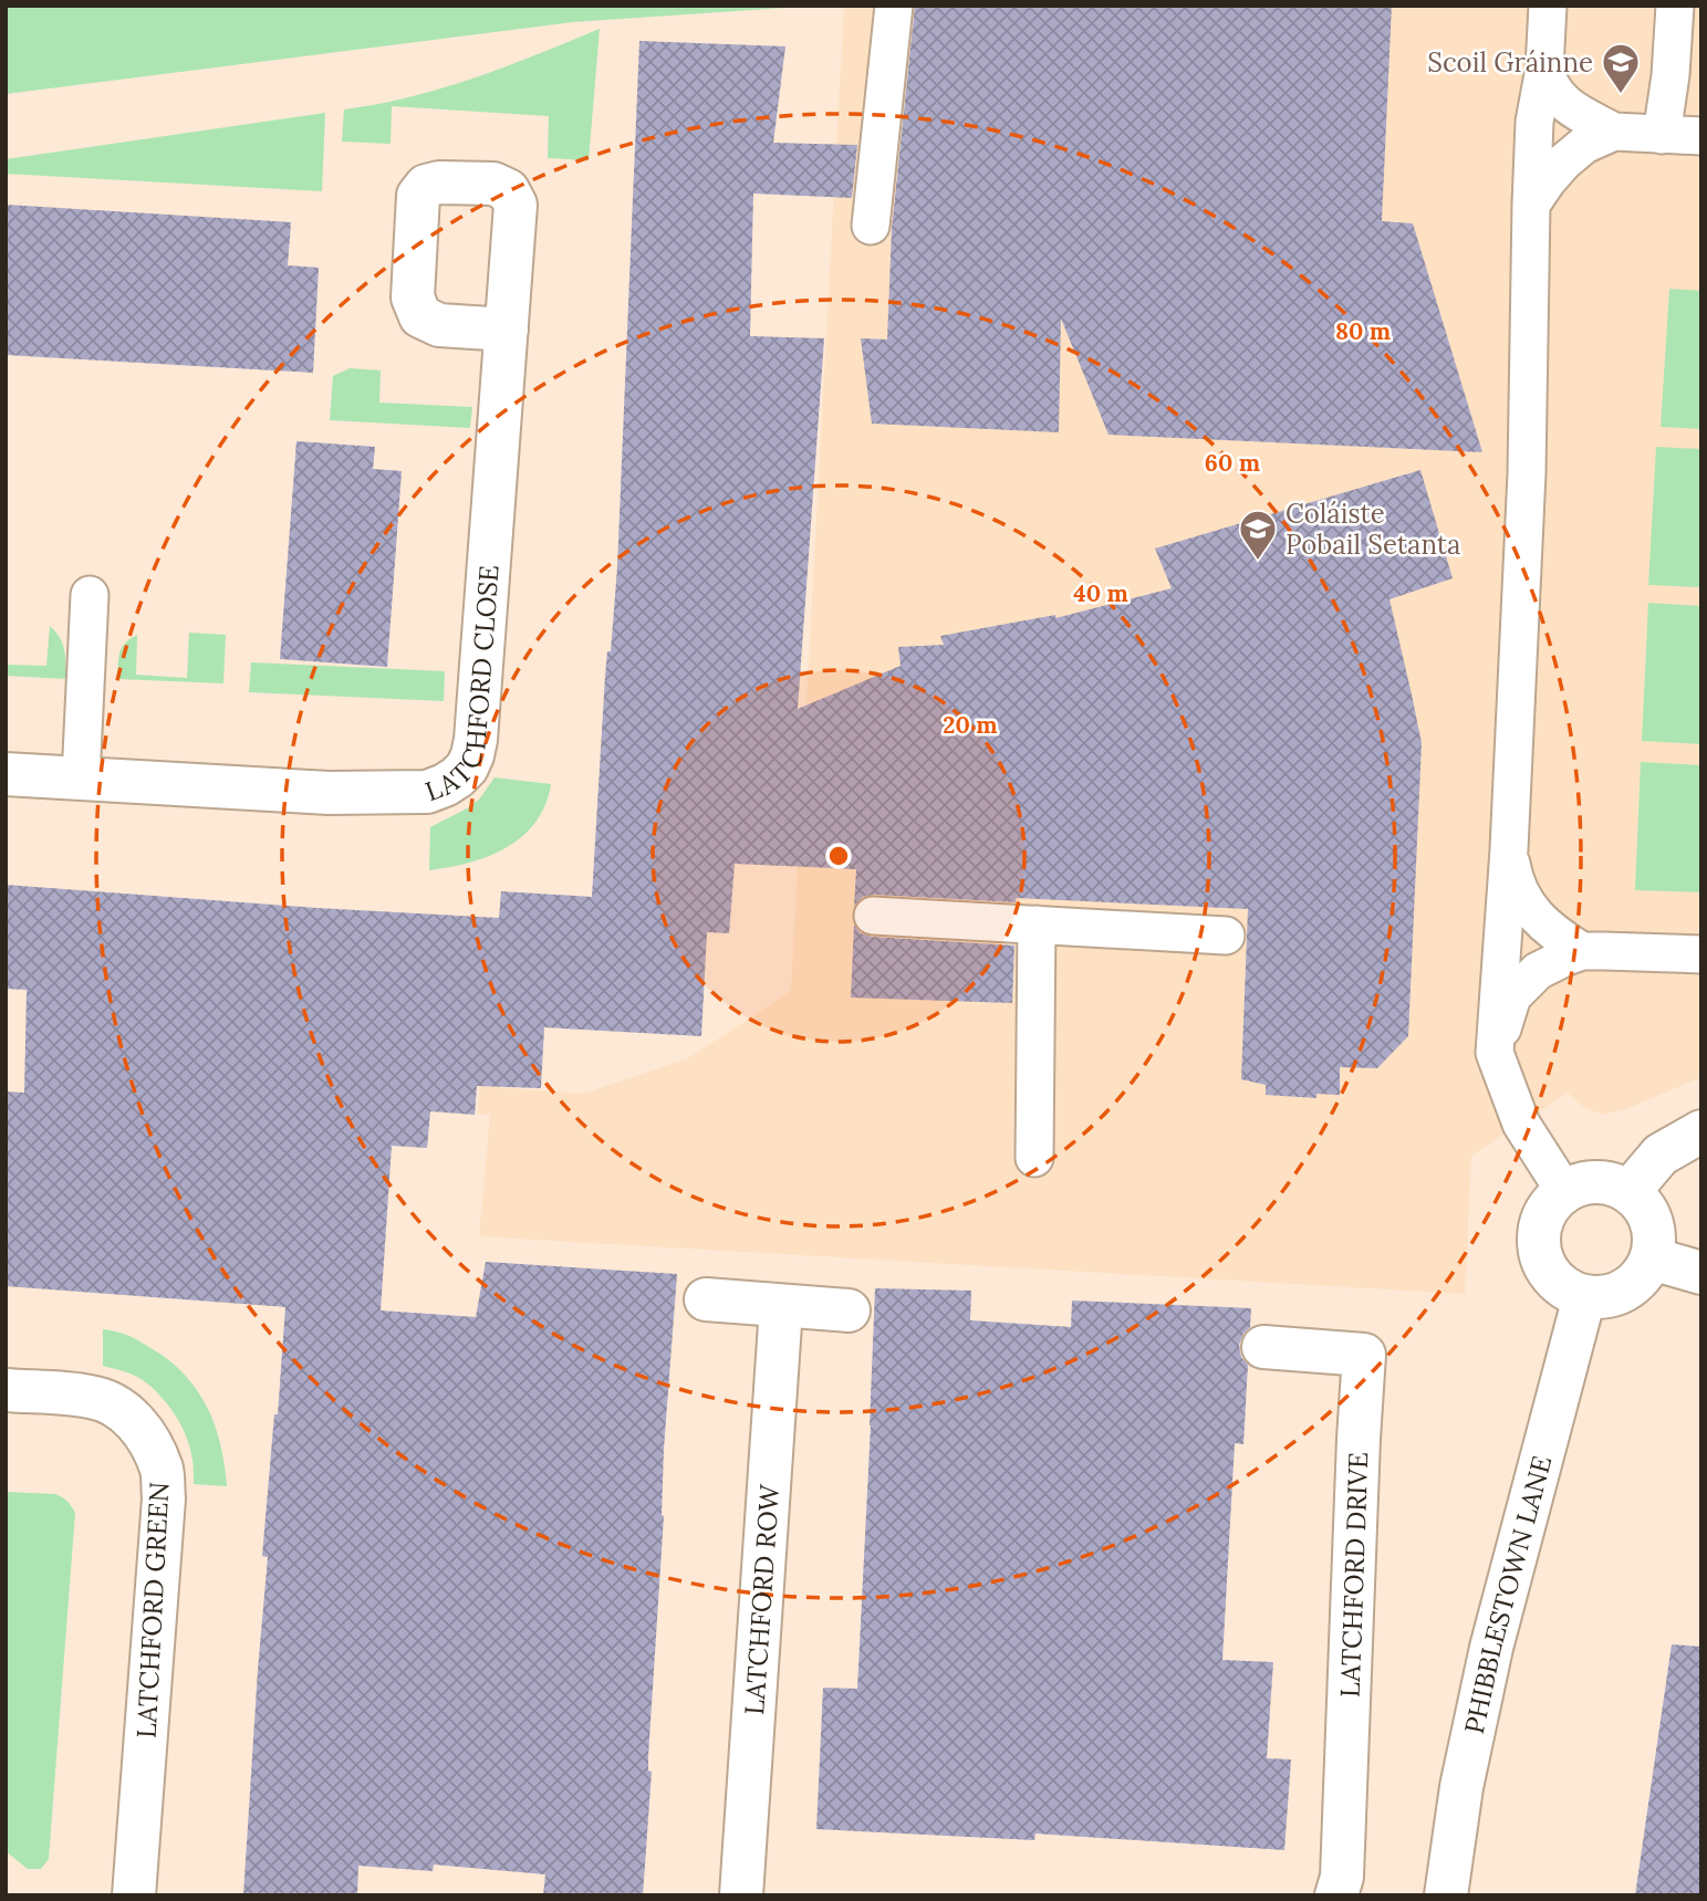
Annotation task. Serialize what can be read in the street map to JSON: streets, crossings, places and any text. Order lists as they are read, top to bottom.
{
  "streets": {
    "street": [
      "LATCHFORD CLOSE",
      "LATCHFORD DRIVE",
      "PHIBBLESTOWN LANE",
      "LATCHFORD ROW",
      "LATCHFORD GREEN"
    ]
  },
  "places": {
    "school or university": ["Scoil Gráinne", "Coláiste Pobail Setanta"]
  },
  "rings": [
    "80 m",
    "60 m",
    "40 m",
    "20 m"
  ]
}
